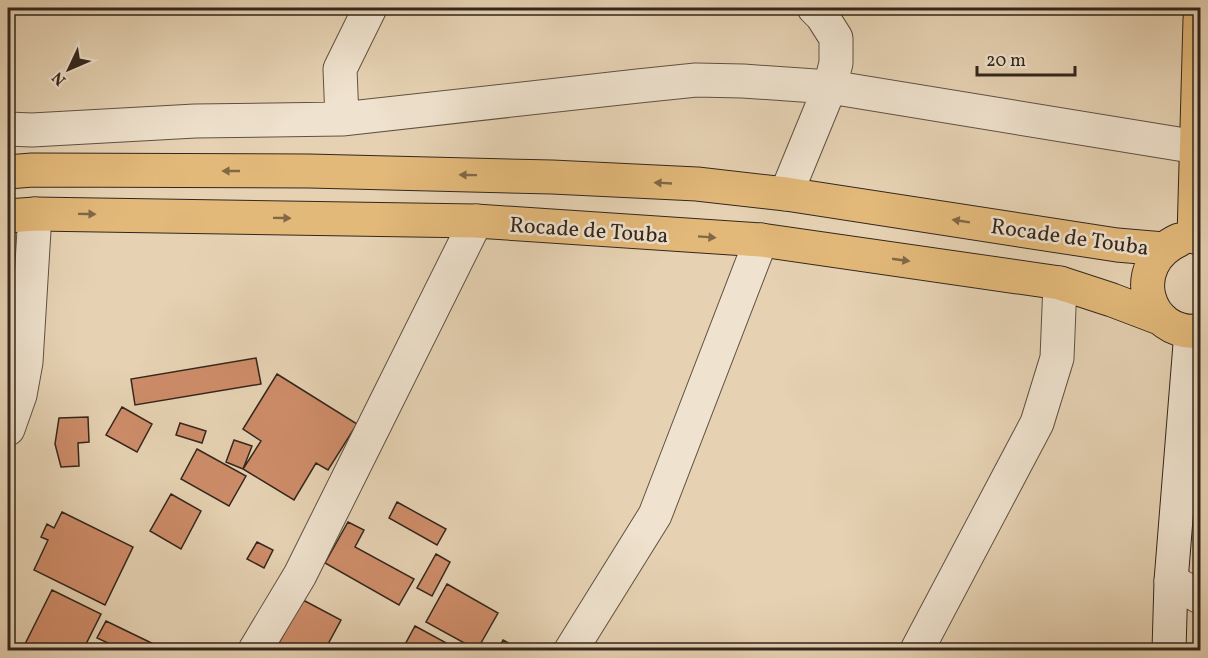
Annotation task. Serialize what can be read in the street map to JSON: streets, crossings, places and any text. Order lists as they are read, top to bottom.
{
  "streets": {
    "main road": ["Rocade de Touba"]
  },
  "scale_bar": "20 m",
  "north": "bottom left"
}
